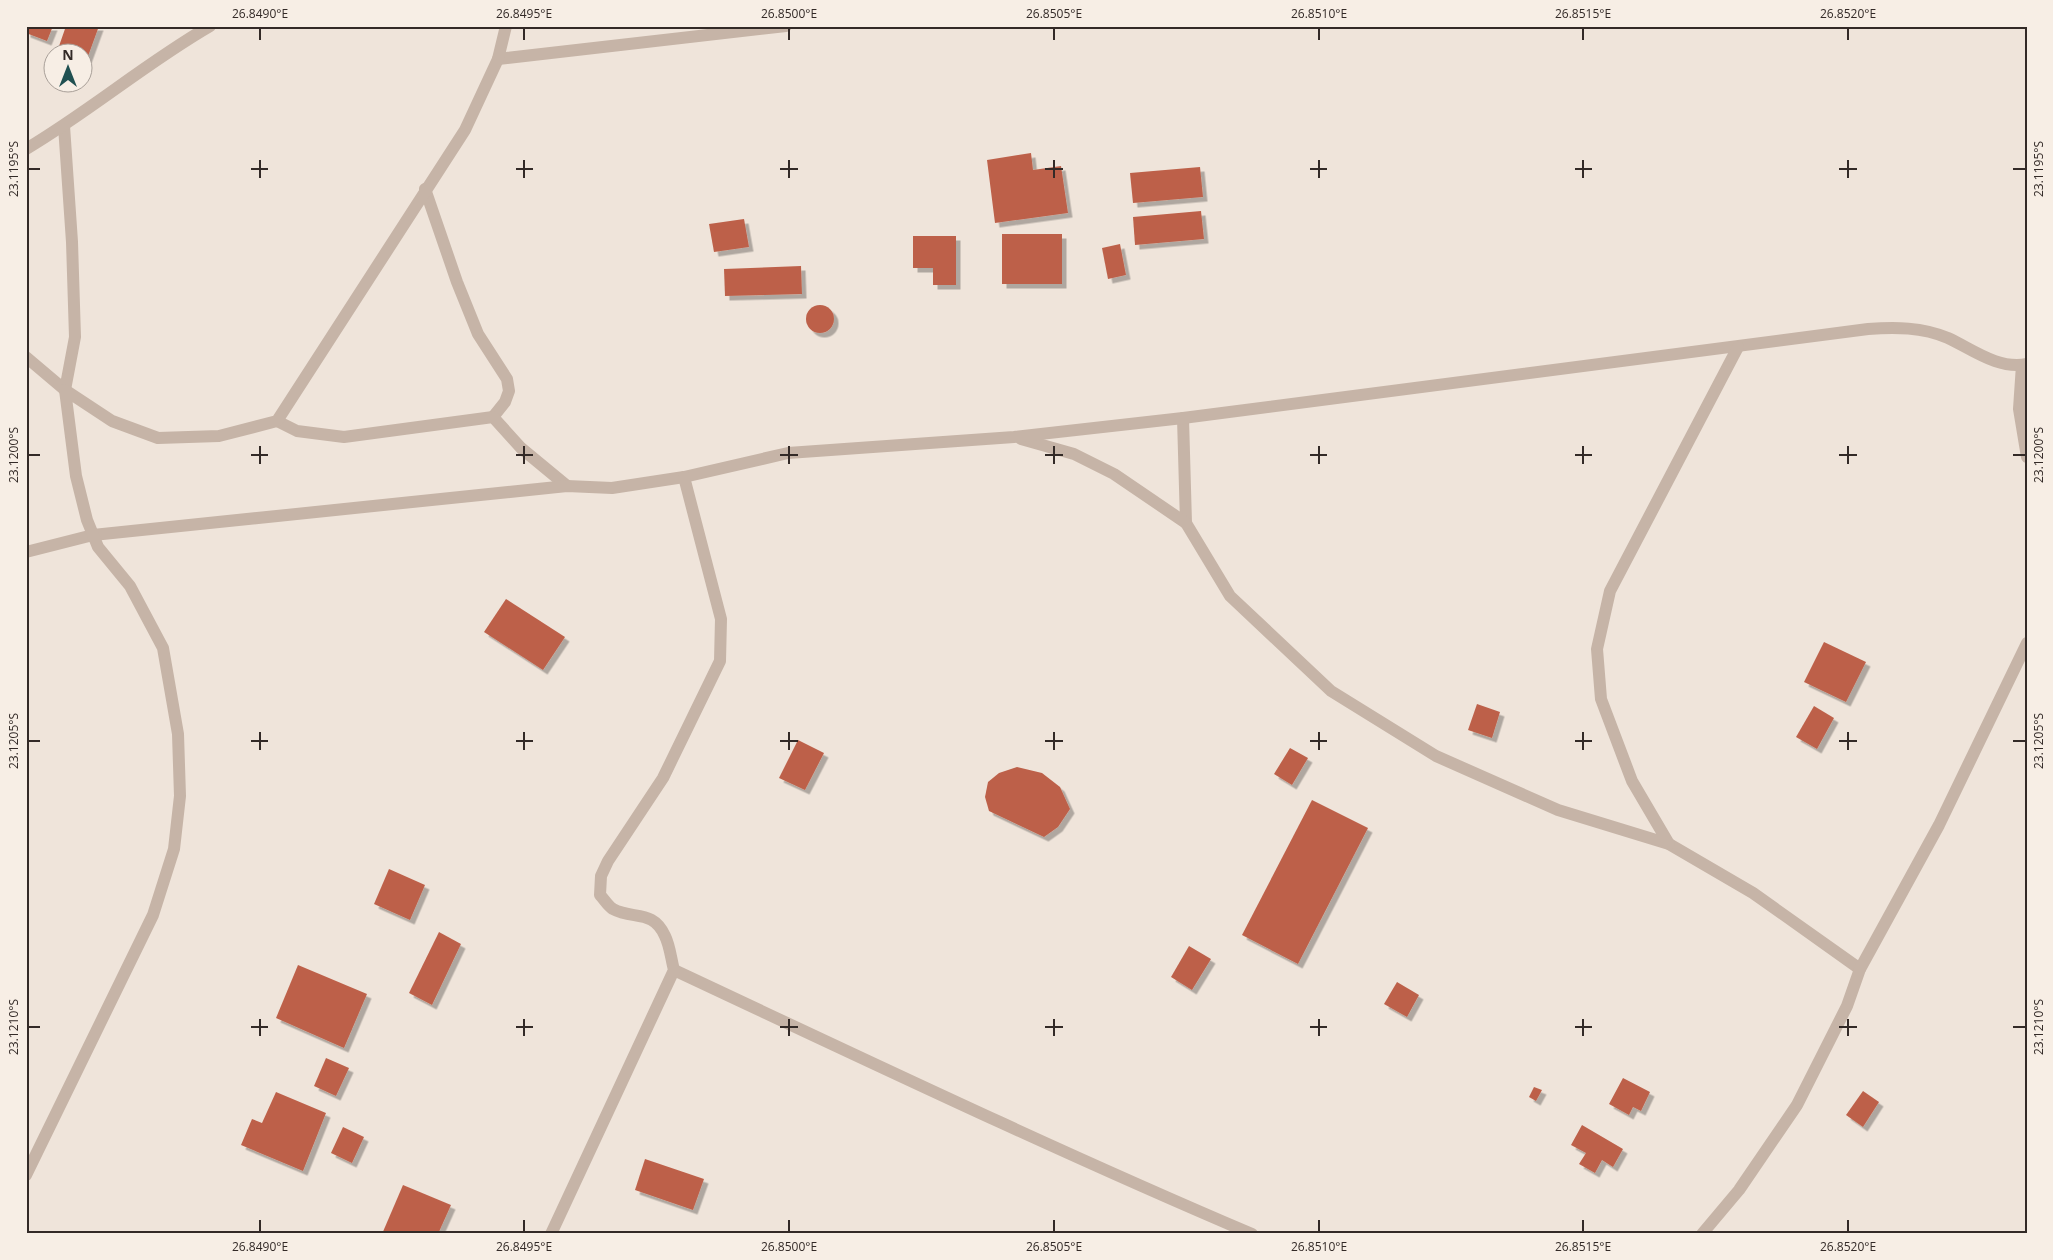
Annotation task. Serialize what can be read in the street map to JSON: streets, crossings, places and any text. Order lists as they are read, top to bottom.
{
  "north": "top",
  "coordinates": [
    "26.8490°E",
    "26.8495°E",
    "26.8500°E",
    "26.8505°E",
    "26.8510°E",
    "26.8515°E",
    "26.8520°E",
    "23.1195°S",
    "23.1200°S",
    "23.1205°S",
    "23.1210°S"
  ]
}
